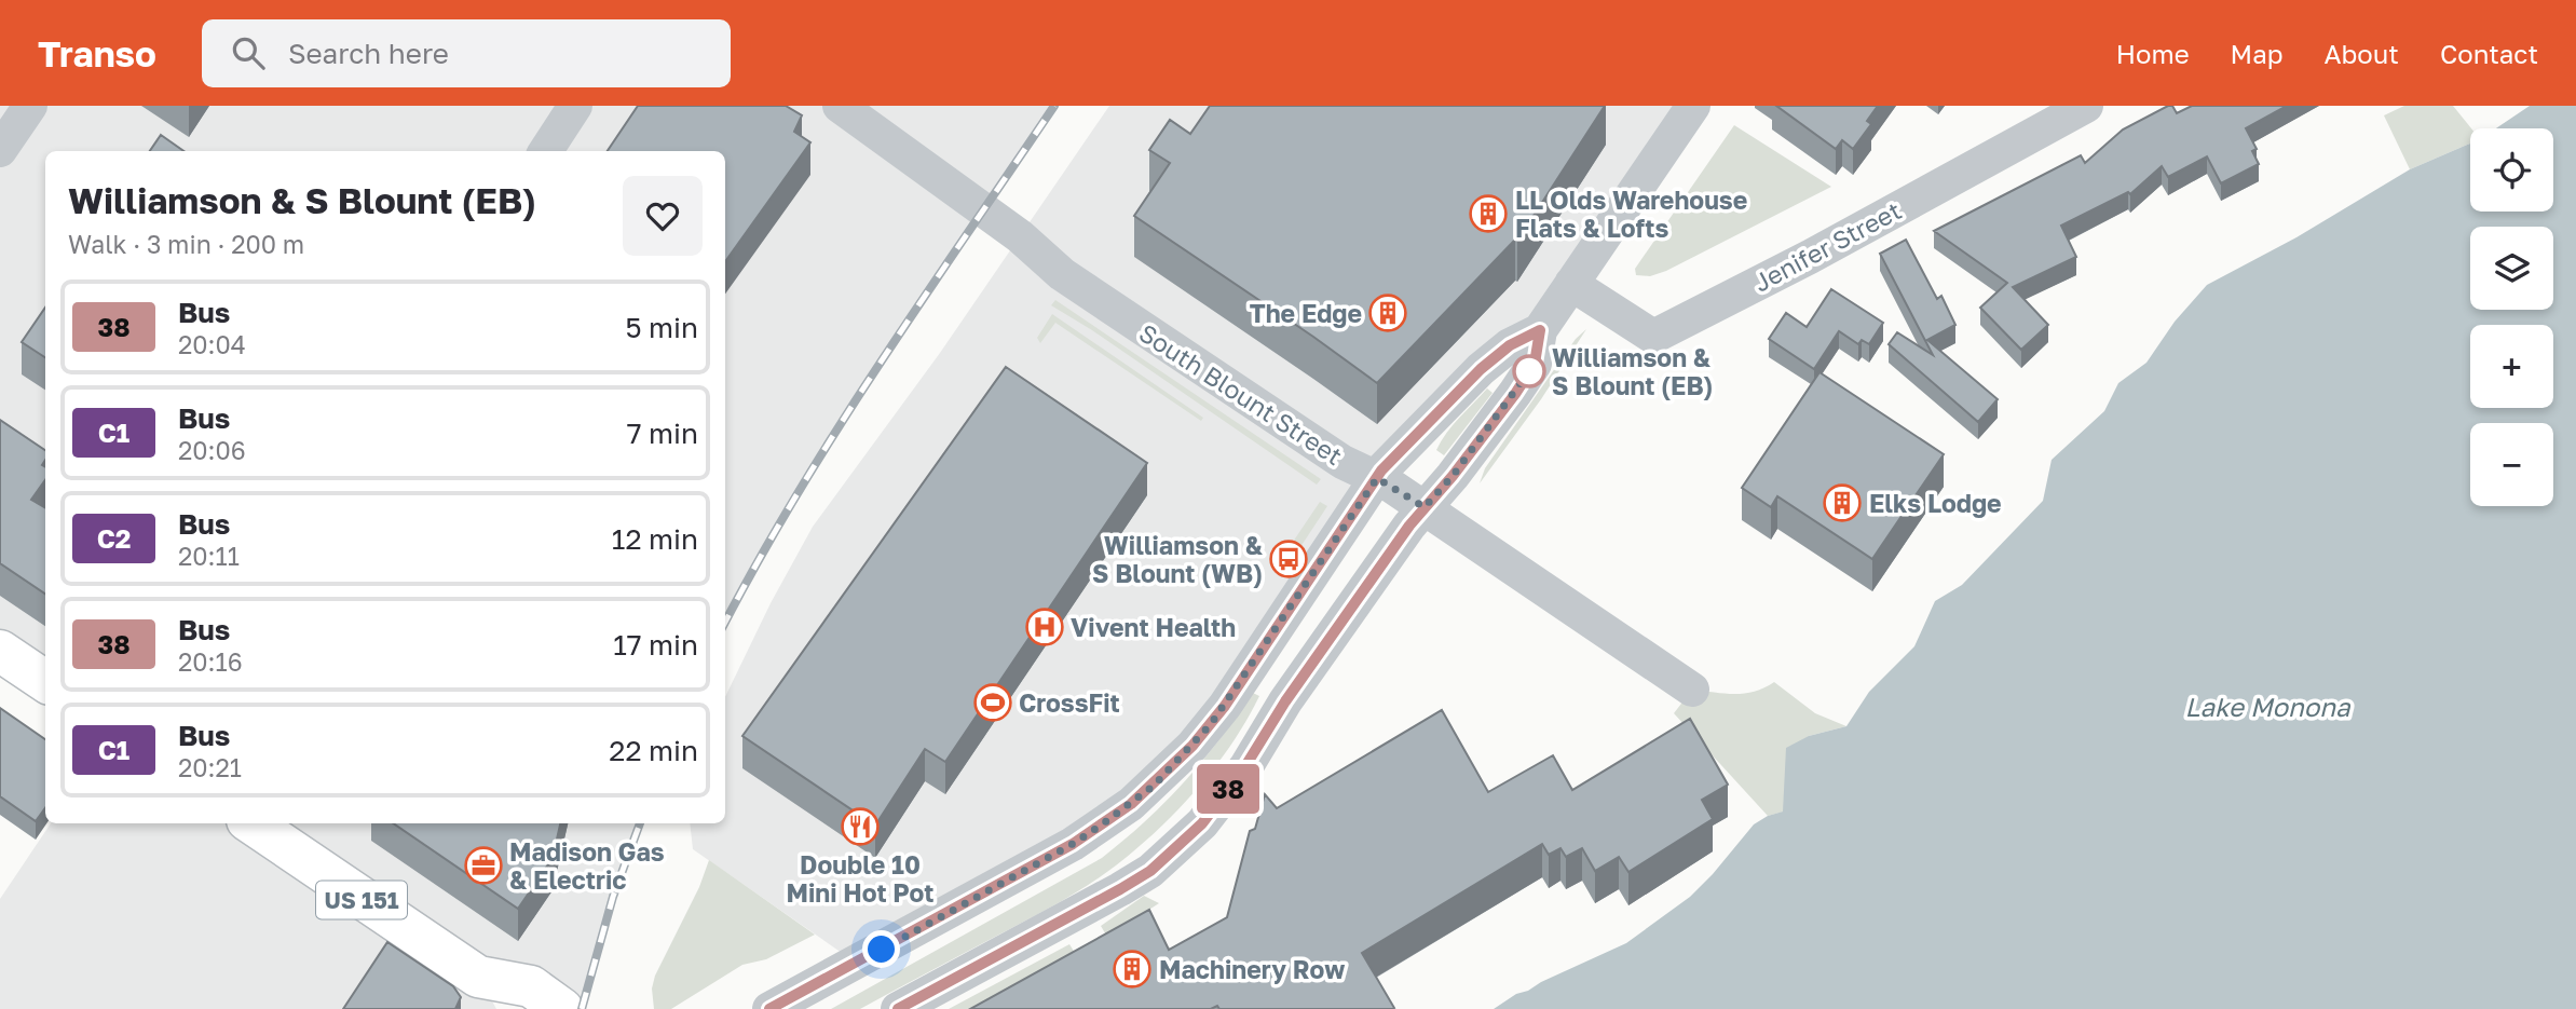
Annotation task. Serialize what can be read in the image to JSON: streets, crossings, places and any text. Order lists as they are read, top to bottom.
{
  "streets": {
    "main road": ["US 151"],
    "street": ["Jenifer Street", "South Blount Street"]
  },
  "water": ["Lake Monona"],
  "places": {
    "building": [
      "LL Olds Warehouse Flats & Lofts",
      "The Edge",
      "Elks Lodge",
      "Machinery Row"
    ],
    "other": ["Williamson & S Blount (EB)"],
    "bus stop": ["Williamson & S Blount (WB)"],
    "hospital": ["Vivent Health"],
    "sports": ["CrossFit"],
    "restaurant": ["Double 10 Mini Hot Pot"],
    "office": ["Madison Gas & Electric"]
  },
  "lines": ["bus line 38"],
  "page": {
    "header": "Transo",
    "search": "Search here",
    "nav": [
      "Home",
      "Map",
      "About",
      "Contact"
    ],
    "on_map": "38",
    "map_buttons": ["+", "−"],
    "heading": ["Williamson & S Blount (EB)", "Walk · 3 min · 200 m"],
    "list": [
      {
        "mark": "38",
        "name": "Bus",
        "note": "20:04",
        "value": "5 min"
      },
      {
        "mark": "C1",
        "name": "Bus",
        "note": "20:06",
        "value": "7 min"
      },
      {
        "mark": "C2",
        "name": "Bus",
        "note": "20:11",
        "value": "12 min"
      },
      {
        "mark": "38",
        "name": "Bus",
        "note": "20:16",
        "value": "17 min"
      },
      {
        "mark": "C1",
        "name": "Bus",
        "note": "20:21",
        "value": "22 min"
      }
    ]
  }
}
